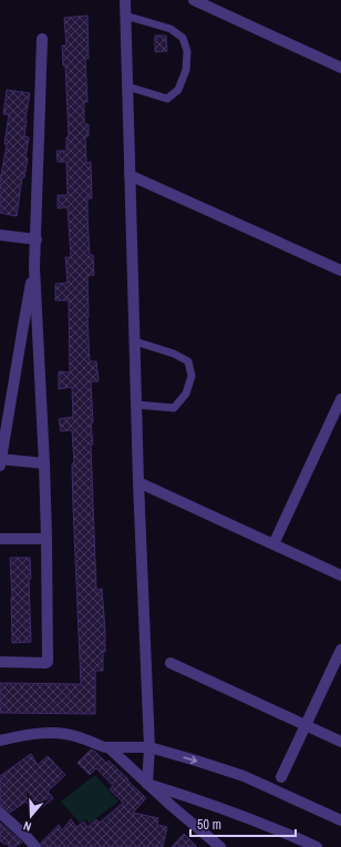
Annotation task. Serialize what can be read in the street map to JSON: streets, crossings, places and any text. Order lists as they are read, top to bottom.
{
  "scale_bar": "50 m",
  "north": "bottom"
}
